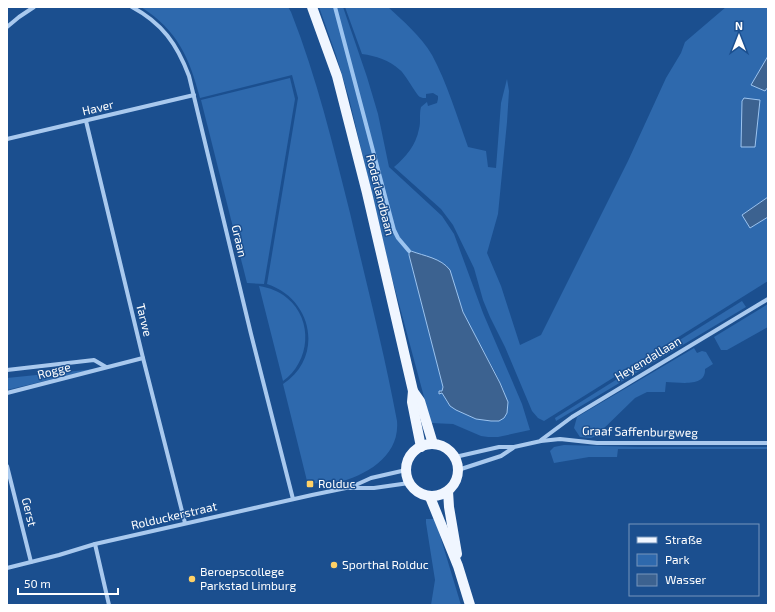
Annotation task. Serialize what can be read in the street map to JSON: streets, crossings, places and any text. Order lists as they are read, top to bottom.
{
  "streets": {
    "main road": ["Roderlandbaan"],
    "street": [
      "Haver",
      "Graan",
      "Tarwe",
      "Heyendallaan",
      "Rogge",
      "Graaf Saffenburgweg",
      "Gerst",
      "Rolduckerstraat"
    ]
  },
  "crossings": [
    ["Haver", "Graan"],
    ["Haver", "Tarwe"],
    ["Roderlandbaan", "Graaf Saffenburgweg"],
    ["Roderlandbaan", "Rolduckerstraat"],
    ["Graan", "Rolduckerstraat"],
    ["Tarwe", "Rogge"],
    ["Tarwe", "Rolduckerstraat"],
    ["Heyendallaan", "Graaf Saffenburgweg"],
    ["Graaf Saffenburgweg", "Rolduckerstraat"],
    ["Gerst", "Rolduckerstraat"]
  ],
  "places": {
    "transit": ["Rolduc"],
    "other": ["Sporthal Rolduc", "Beroepscollege Parkstad Limburg"]
  },
  "legend": ["Straße", "Park", "Wasser"],
  "scale_bar": "50 m",
  "north": "top"
}
